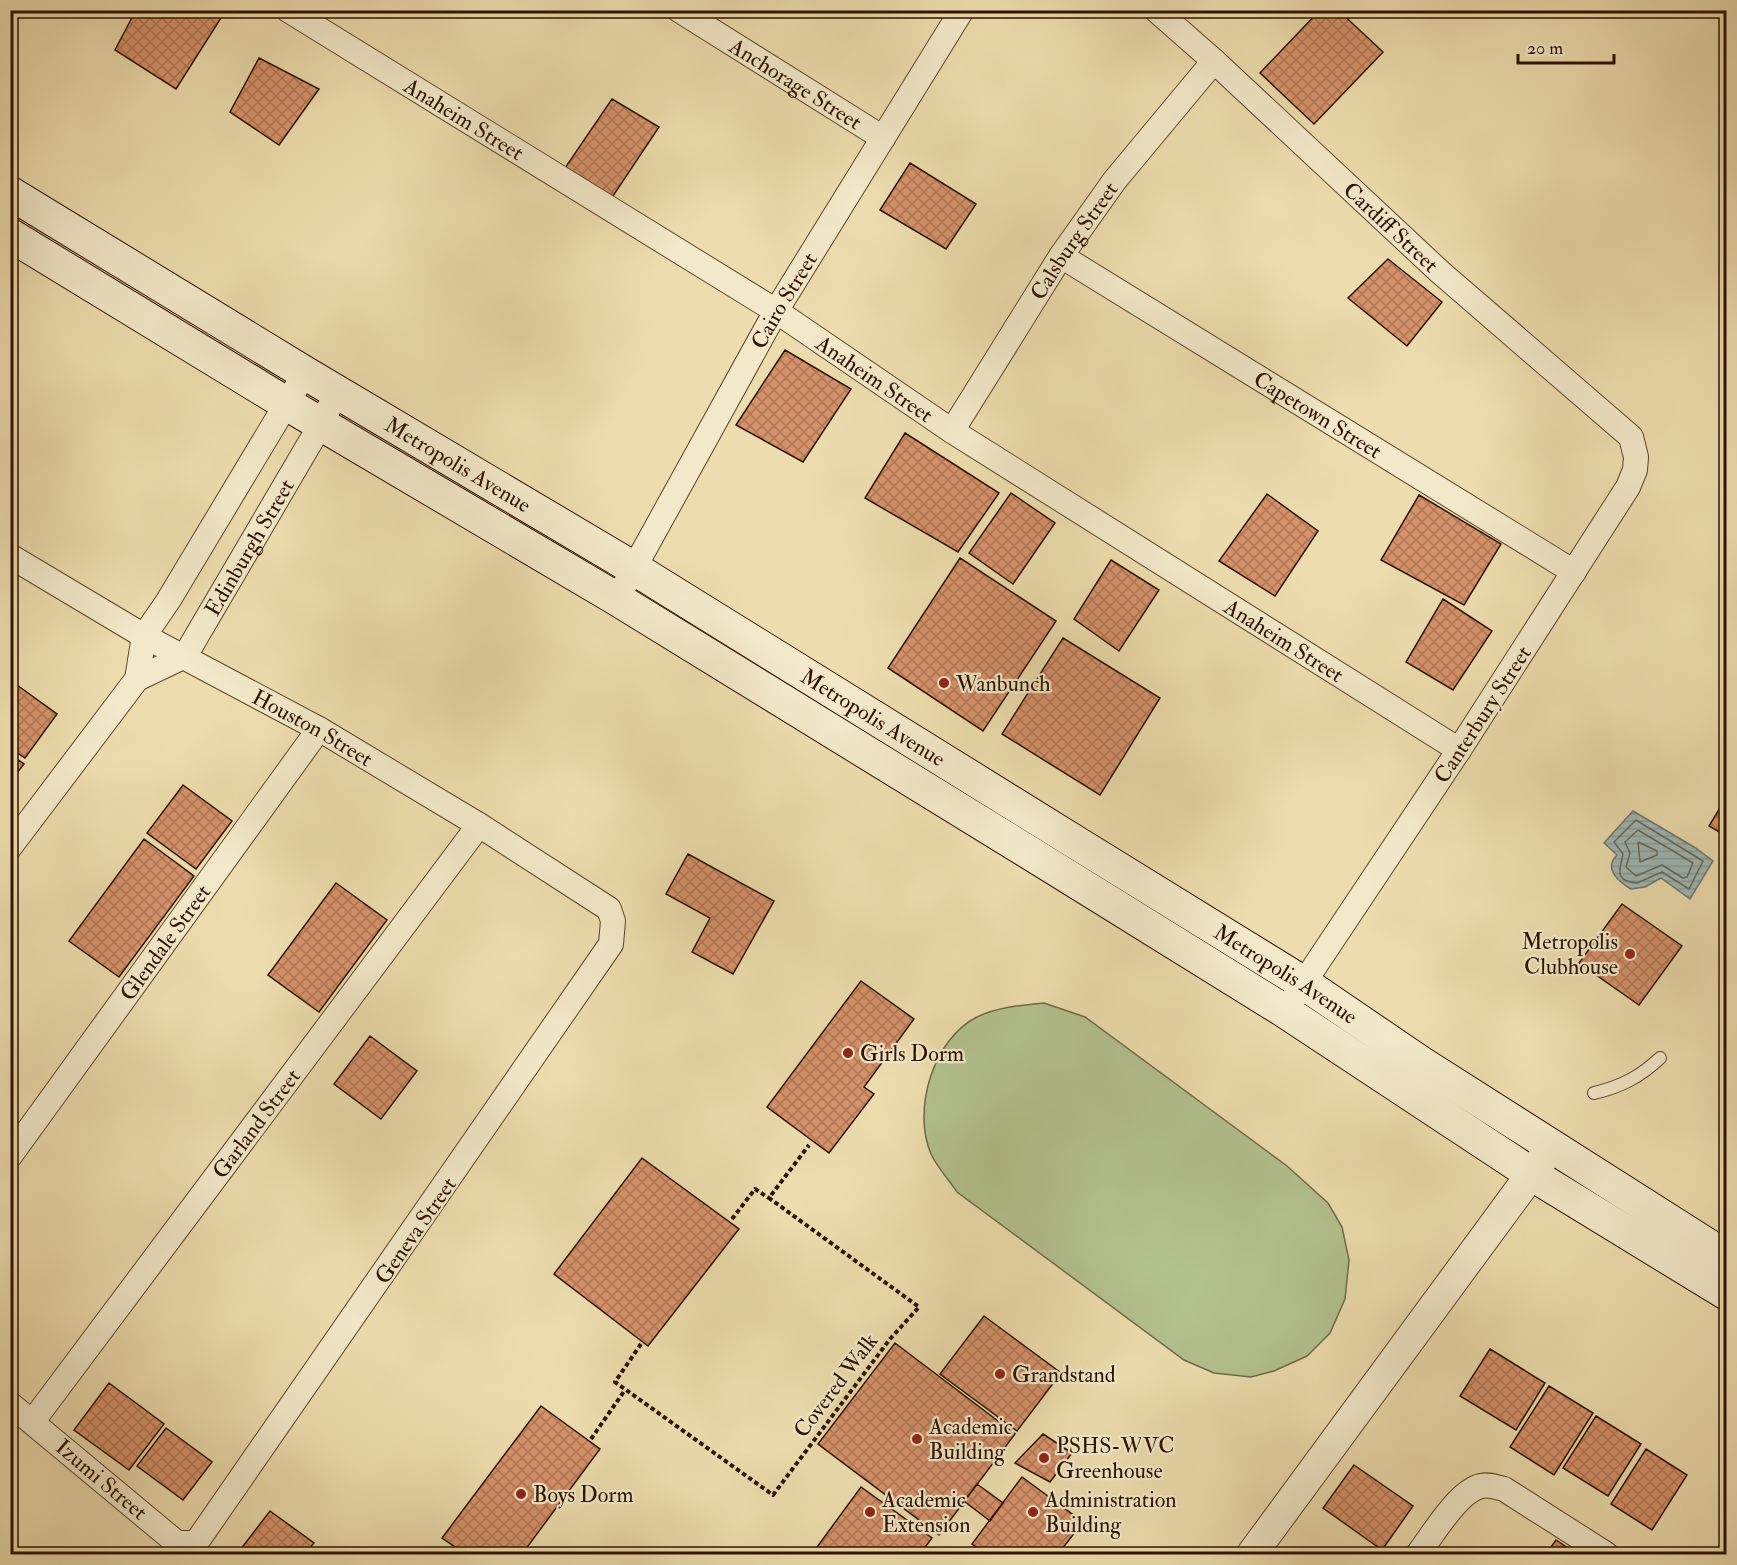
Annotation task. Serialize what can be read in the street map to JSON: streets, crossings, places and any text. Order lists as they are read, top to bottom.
{
  "streets": {
    "main road": ["Metropolis Avenue"],
    "street": [
      "Anchorage Street",
      "Anaheim Street",
      "Cardiff Street",
      "Calsburg Street",
      "Cairo Street",
      "Capetown Street",
      "Edinburgh Street",
      "Canterbury Street",
      "Houston Street",
      "Glendale Street",
      "Garland Street",
      "Geneva Street",
      "Izumi Street"
    ],
    "path": ["Covered Walk"]
  },
  "crossings": [
    ["Anchorage Street", "Cairo Street"],
    ["Anaheim Street", "Calsburg Street"],
    ["Anaheim Street", "Cairo Street"],
    ["Anaheim Street", "Canterbury Street"],
    ["Cardiff Street", "Calsburg Street"],
    ["Cardiff Street", "Canterbury Street"],
    ["Calsburg Street", "Capetown Street"],
    ["Cairo Street", "Metropolis Avenue"],
    ["Capetown Street", "Canterbury Street"],
    ["Metropolis Avenue", "Edinburgh Street"],
    ["Metropolis Avenue", "Canterbury Street"],
    ["Edinburgh Street", "Houston Street"],
    ["Houston Street", "Glendale Street"],
    ["Houston Street", "Garland Street"],
    ["Houston Street", "Geneva Street"],
    ["Garland Street", "Izumi Street"],
    ["Geneva Street", "Izumi Street"]
  ],
  "places": [
    "Wanbunch",
    "Metropolis Clubhouse",
    "Girls Dorm",
    "Grandstand",
    "Academic Building",
    "PSHS-WVC Greenhouse",
    "Boys Dorm",
    "Academic Extension",
    "Administration Building"
  ],
  "scale_bar": "20 m"
}
